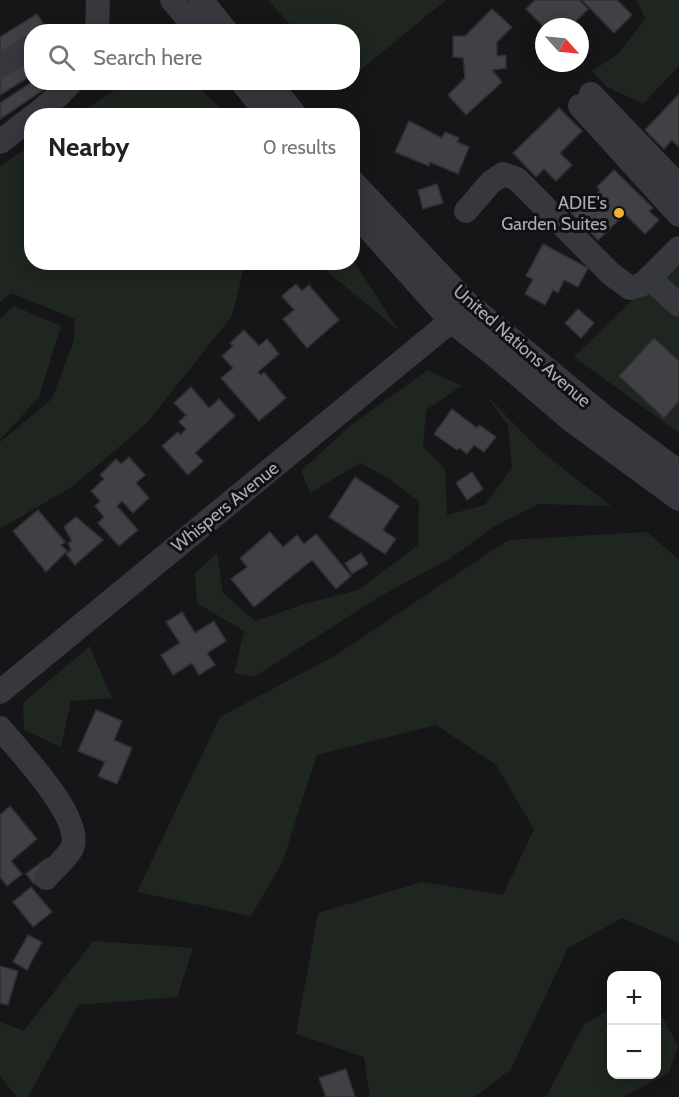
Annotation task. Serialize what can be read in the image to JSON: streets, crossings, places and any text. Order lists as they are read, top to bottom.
{
  "streets": {
    "street": ["United Nations Avenue", "Whispers Avenue"]
  },
  "crossings": [
    ["United Nations Avenue", "Whispers Avenue"]
  ],
  "places": ["ADIE's Garden Suites"],
  "north": "bottom right",
  "page": {
    "search": "Search here",
    "heading": ["Nearby", "0 results"],
    "map_buttons": ["+", "−"]
  }
}
